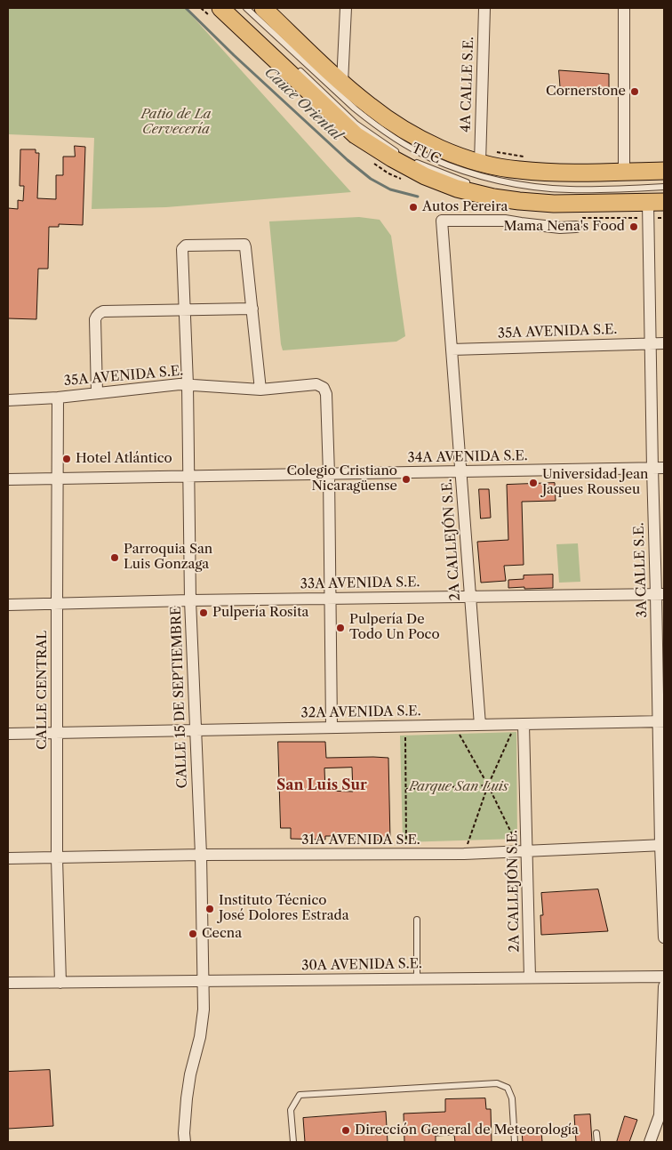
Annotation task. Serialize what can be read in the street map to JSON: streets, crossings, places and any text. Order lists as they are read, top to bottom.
{
  "streets": {
    "street": [
      "4A CALLE S.E.",
      "35A AVENIDA S.E.",
      "34A AVENIDA S.E.",
      "2A CALLEJÓN S.E.",
      "3A CALLE S.E.",
      "33A AVENIDA S.E.",
      "CALLE CENTRAL",
      "CALLE 15 DE SEPTIEMBRE",
      "32A AVENIDA S.E.",
      "31A AVENIDA S.E.",
      "30A AVENIDA S.E."
    ],
    "lane": ["TUC"]
  },
  "crossings": [
    ["35A AVENIDA S.E.", "34A AVENIDA S.E."],
    ["35A AVENIDA S.E.", "2A CALLEJÓN S.E."],
    ["35A AVENIDA S.E.", "3A CALLE S.E."],
    ["35A AVENIDA S.E.", "CALLE CENTRAL"],
    ["35A AVENIDA S.E.", "CALLE 15 DE SEPTIEMBRE"],
    ["34A AVENIDA S.E.", "2A CALLEJÓN S.E."],
    ["34A AVENIDA S.E.", "3A CALLE S.E."],
    ["34A AVENIDA S.E.", "CALLE CENTRAL"],
    ["34A AVENIDA S.E.", "CALLE 15 DE SEPTIEMBRE"],
    ["2A CALLEJÓN S.E.", "33A AVENIDA S.E."],
    ["2A CALLEJÓN S.E.", "32A AVENIDA S.E."],
    ["2A CALLEJÓN S.E.", "31A AVENIDA S.E."],
    ["2A CALLEJÓN S.E.", "30A AVENIDA S.E."],
    ["3A CALLE S.E.", "33A AVENIDA S.E."],
    ["3A CALLE S.E.", "32A AVENIDA S.E."],
    ["3A CALLE S.E.", "31A AVENIDA S.E."],
    ["33A AVENIDA S.E.", "CALLE CENTRAL"],
    ["33A AVENIDA S.E.", "CALLE 15 DE SEPTIEMBRE"],
    ["CALLE CENTRAL", "32A AVENIDA S.E."],
    ["CALLE CENTRAL", "31A AVENIDA S.E."],
    ["CALLE CENTRAL", "30A AVENIDA S.E."],
    ["CALLE 15 DE SEPTIEMBRE", "32A AVENIDA S.E."],
    ["CALLE 15 DE SEPTIEMBRE", "31A AVENIDA S.E."],
    ["CALLE 15 DE SEPTIEMBRE", "30A AVENIDA S.E."]
  ],
  "districts": ["San Luis Sur"],
  "water": ["Cauce Oriental"],
  "parks": ["Patio de La Cervecería", "Parque San Luis"],
  "places": [
    "Cornerstone",
    "Autos Pereira",
    "Mama Nena's Food",
    "Hotel Atlántico",
    "Colegio Cristiano Nicaragüense",
    "Universidad Jean Jaques Rousseu",
    "Parroquia San Luis Gonzaga",
    "Pulpería Rosita",
    "Pulpería De Todo Un Poco",
    "Instituto Técnico José Dolores Estrada",
    "Cecna",
    "Dirección General de Meteorología"
  ]
}
